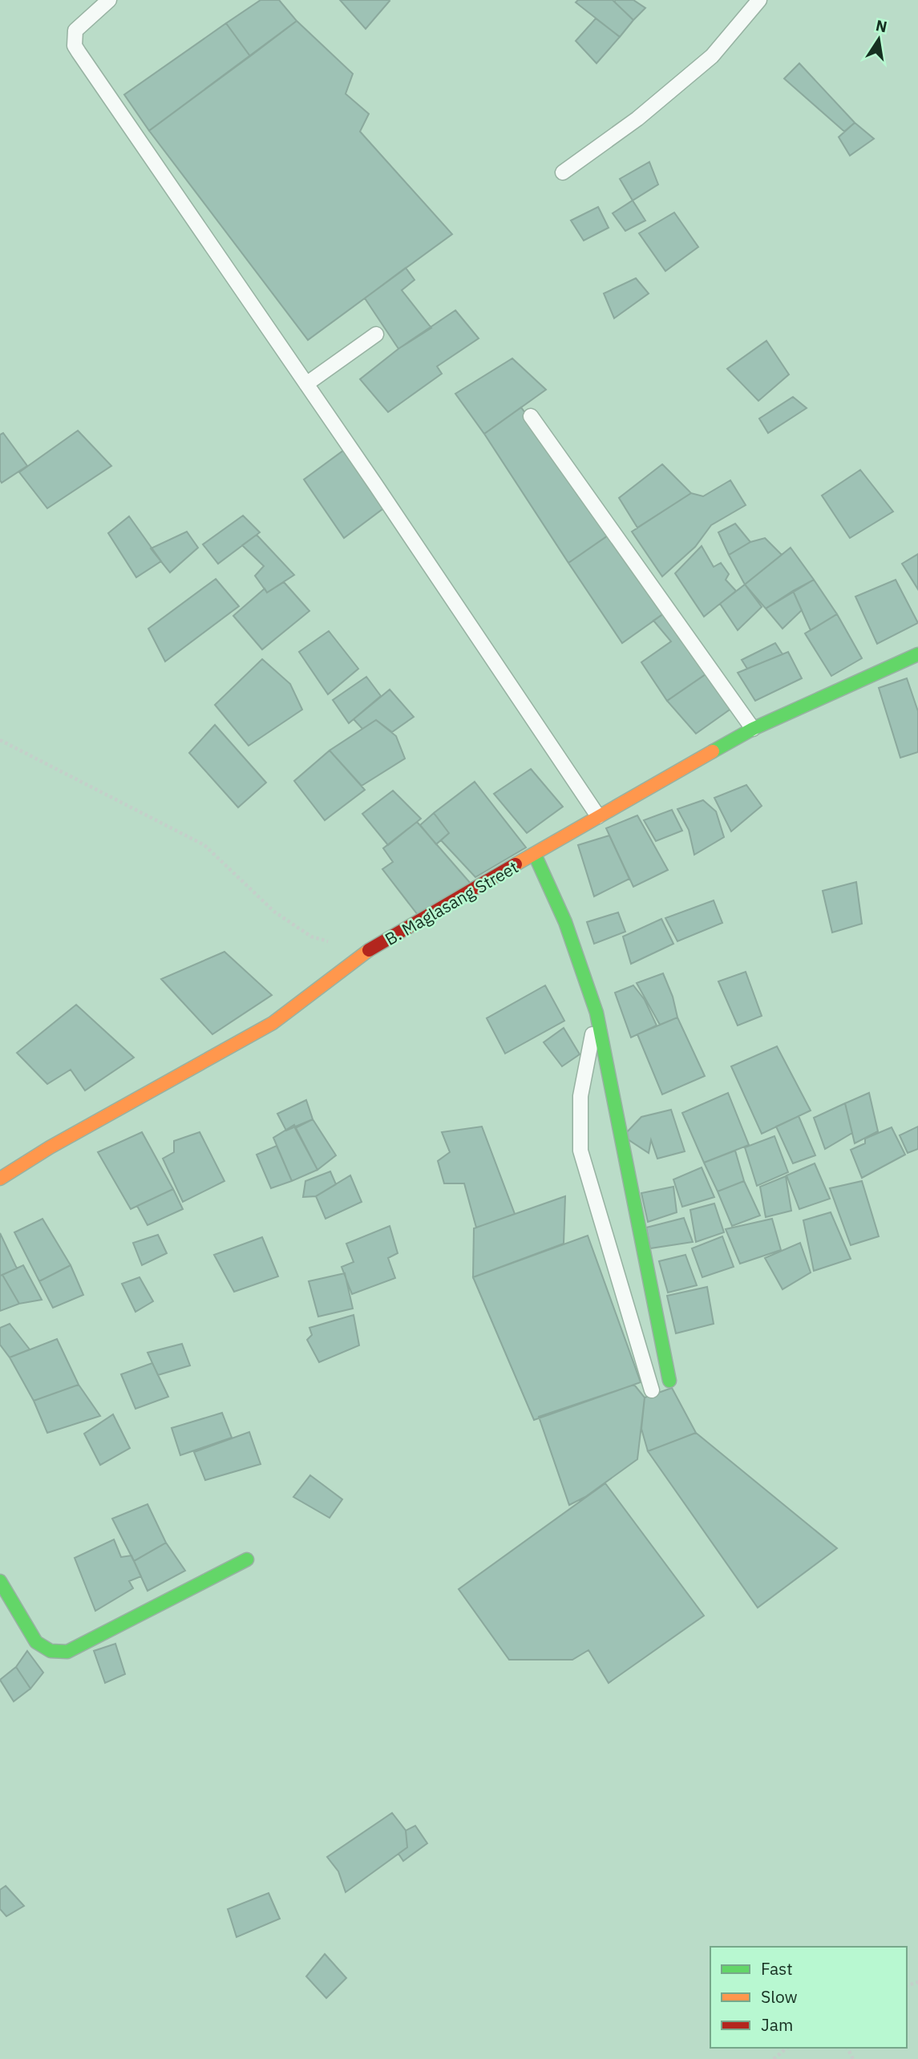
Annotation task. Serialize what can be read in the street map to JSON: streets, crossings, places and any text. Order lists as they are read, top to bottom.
{
  "streets": {
    "street": ["B. Maglasang Street"]
  },
  "legend": ["Fast", "Slow", "Jam"],
  "north": "top"
}
